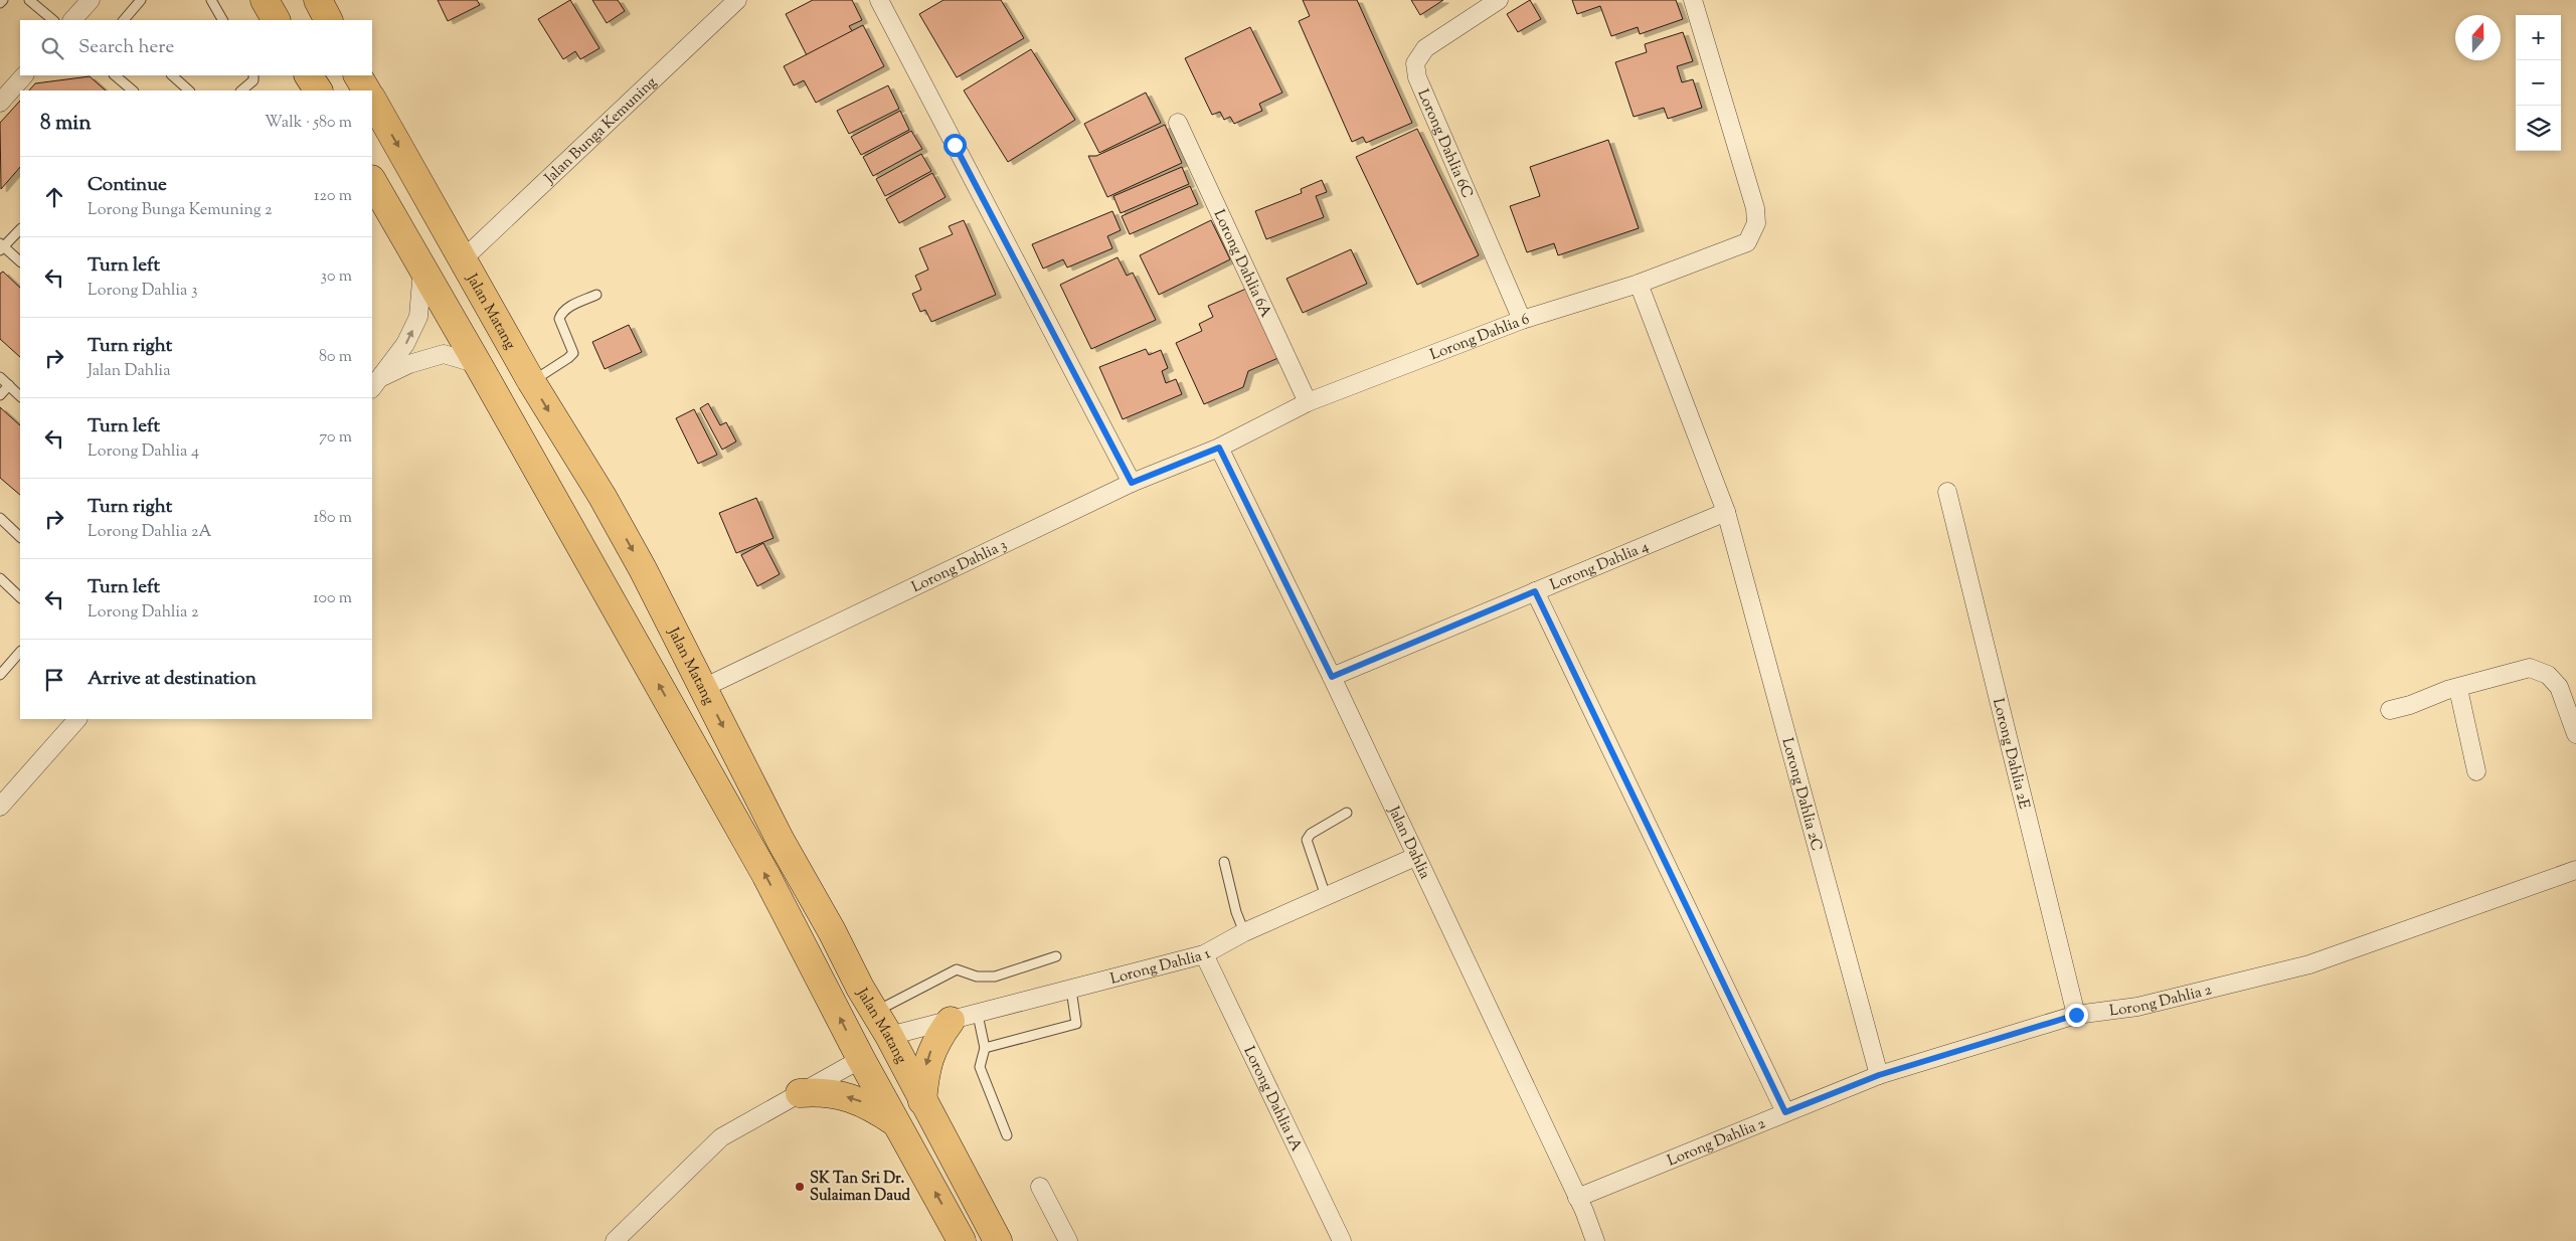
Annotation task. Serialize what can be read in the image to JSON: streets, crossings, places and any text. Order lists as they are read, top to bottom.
{
  "streets": {
    "main road": ["Jalan Matang"],
    "street": [
      "Jalan Bunga Kemuning",
      "Lorong Dahlia 6C",
      "Lorong Dahlia 6A",
      "Lorong Dahlia 6",
      "Lorong Dahlia 4",
      "Lorong Dahlia 3",
      "Lorong Dahlia 2E",
      "Lorong Dahlia 2C",
      "Jalan Dahlia",
      "Lorong Dahlia 1",
      "Lorong Dahlia 2",
      "Lorong Dahlia 1A"
    ]
  },
  "crossings": [
    ["Jalan Bunga Kemuning", "Jalan Matang"],
    ["Lorong Dahlia 6C", "Lorong Dahlia 6"],
    ["Lorong Dahlia 6A", "Lorong Dahlia 6"],
    ["Jalan Matang", "Lorong Dahlia 3"],
    ["Jalan Matang", "Lorong Dahlia 1"],
    ["Lorong Dahlia 6", "Lorong Dahlia 3"],
    ["Lorong Dahlia 6", "Lorong Dahlia 2C"],
    ["Lorong Dahlia 6", "Jalan Dahlia"],
    ["Lorong Dahlia 4", "Lorong Dahlia 2C"],
    ["Lorong Dahlia 4", "Jalan Dahlia"],
    ["Lorong Dahlia 3", "Jalan Dahlia"],
    ["Lorong Dahlia 2E", "Lorong Dahlia 2"],
    ["Lorong Dahlia 2C", "Lorong Dahlia 2"],
    ["Jalan Dahlia", "Lorong Dahlia 1"],
    ["Jalan Dahlia", "Lorong Dahlia 2"],
    ["Lorong Dahlia 1", "Lorong Dahlia 1A"]
  ],
  "places": ["SK Tan Sri Dr. Sulaiman Daud"],
  "north": "top",
  "page": {
    "map_buttons": ["+", "−"],
    "search": "Search here",
    "heading": ["8 min", "Walk · 580 m"],
    "list": [
      ["Continue", "Lorong Bunga Kemuning 2", "120 m"],
      ["Turn left", "Lorong Dahlia 3", "30 m"],
      ["Turn right", "Jalan Dahlia", "80 m"],
      ["Turn left", "Lorong Dahlia 4", "70 m"],
      ["Turn right", "Lorong Dahlia 2A", "180 m"],
      ["Turn left", "Lorong Dahlia 2", "100 m"],
      "Arrive at destination"
    ]
  }
}
